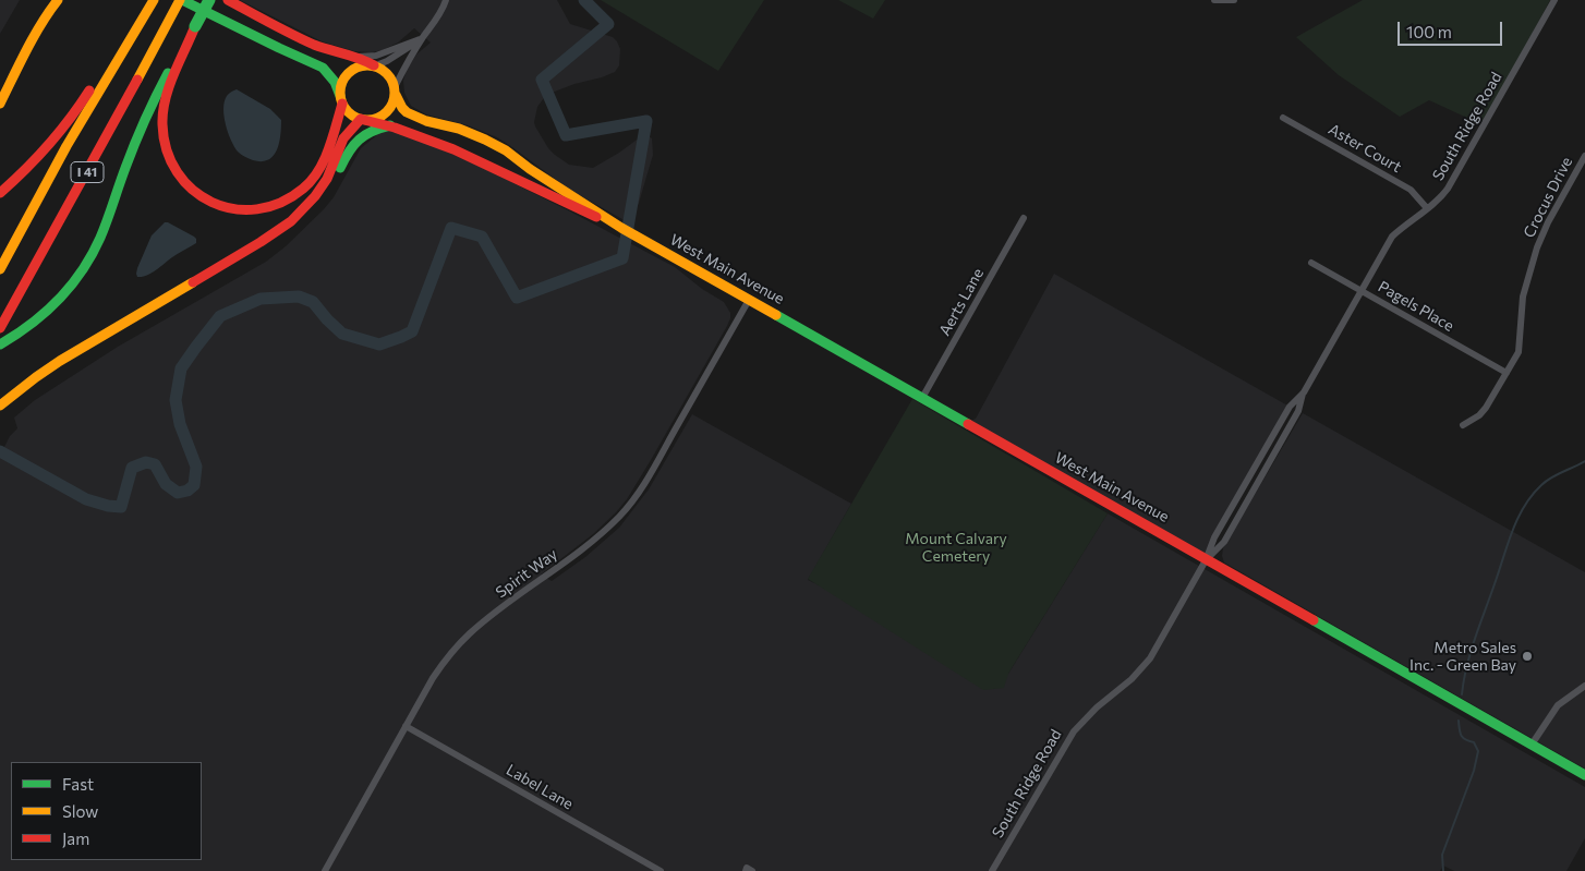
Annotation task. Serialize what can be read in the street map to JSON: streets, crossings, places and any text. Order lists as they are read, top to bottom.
{
  "streets": {
    "main road": ["I 41", "West Main Avenue"],
    "street": [
      "South Ridge Road",
      "Aster Court",
      "Crocus Drive",
      "Aerts Lane",
      "Pagels Place",
      "Spirit Way",
      "Label Lane"
    ]
  },
  "crossings": [
    ["South Ridge Road", "Aster Court"],
    ["South Ridge Road", "West Main Avenue"],
    ["South Ridge Road", "Pagels Place"],
    ["Crocus Drive", "Pagels Place"],
    ["West Main Avenue", "Aerts Lane"],
    ["West Main Avenue", "Spirit Way"],
    ["Spirit Way", "Label Lane"]
  ],
  "parks": ["Mount Calvary Cemetery"],
  "places": ["Metro Sales Inc. - Green Bay"],
  "legend": ["Fast", "Slow", "Jam"],
  "scale_bar": "100 m"
}
